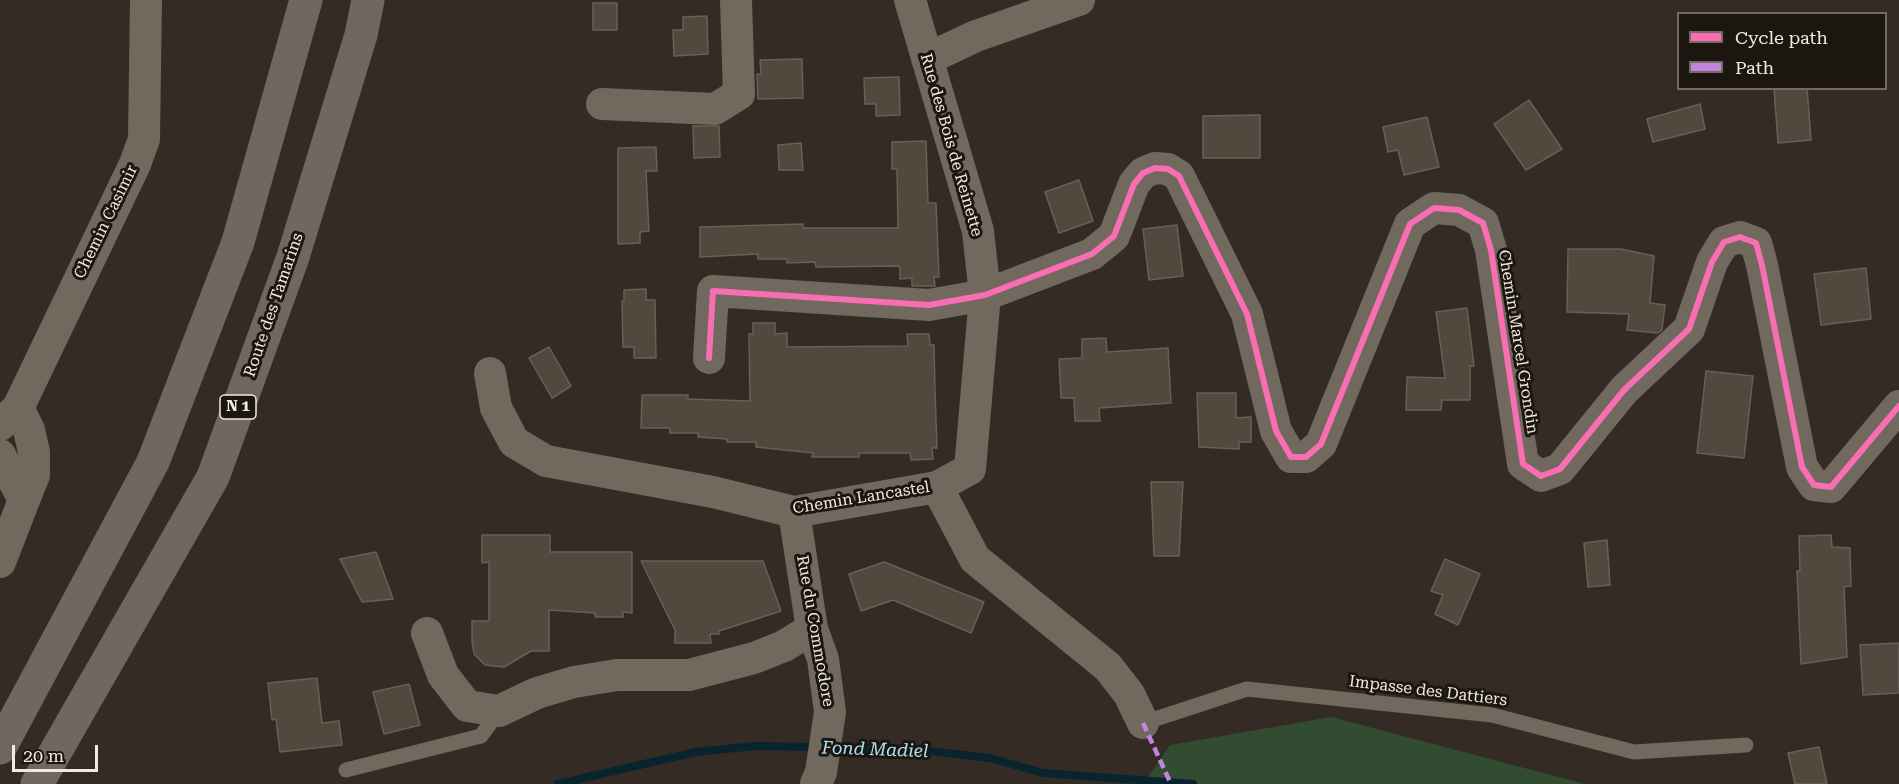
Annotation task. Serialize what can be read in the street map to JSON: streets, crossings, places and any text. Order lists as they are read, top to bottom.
{
  "streets": {
    "highway": ["Route des Tamarins", "N 1"],
    "street": [
      "Rue des Bois de Reinette",
      "Chemin Casimir",
      "Chemin Marcel Grondin",
      "Chemin Lancastel",
      "Rue du Commodore"
    ],
    "lane": ["Impasse des Dattiers"]
  },
  "crossings": [
    ["Rue des Bois de Reinette", "Chemin Marcel Grondin"],
    ["Rue des Bois de Reinette", "Chemin Lancastel"],
    ["Chemin Lancastel", "Rue du Commodore"],
    ["Chemin Lancastel", "Impasse des Dattiers"]
  ],
  "water": ["Fond Madiel"],
  "legend": ["Cycle path", "Path"],
  "scale_bar": "20 m"
}
